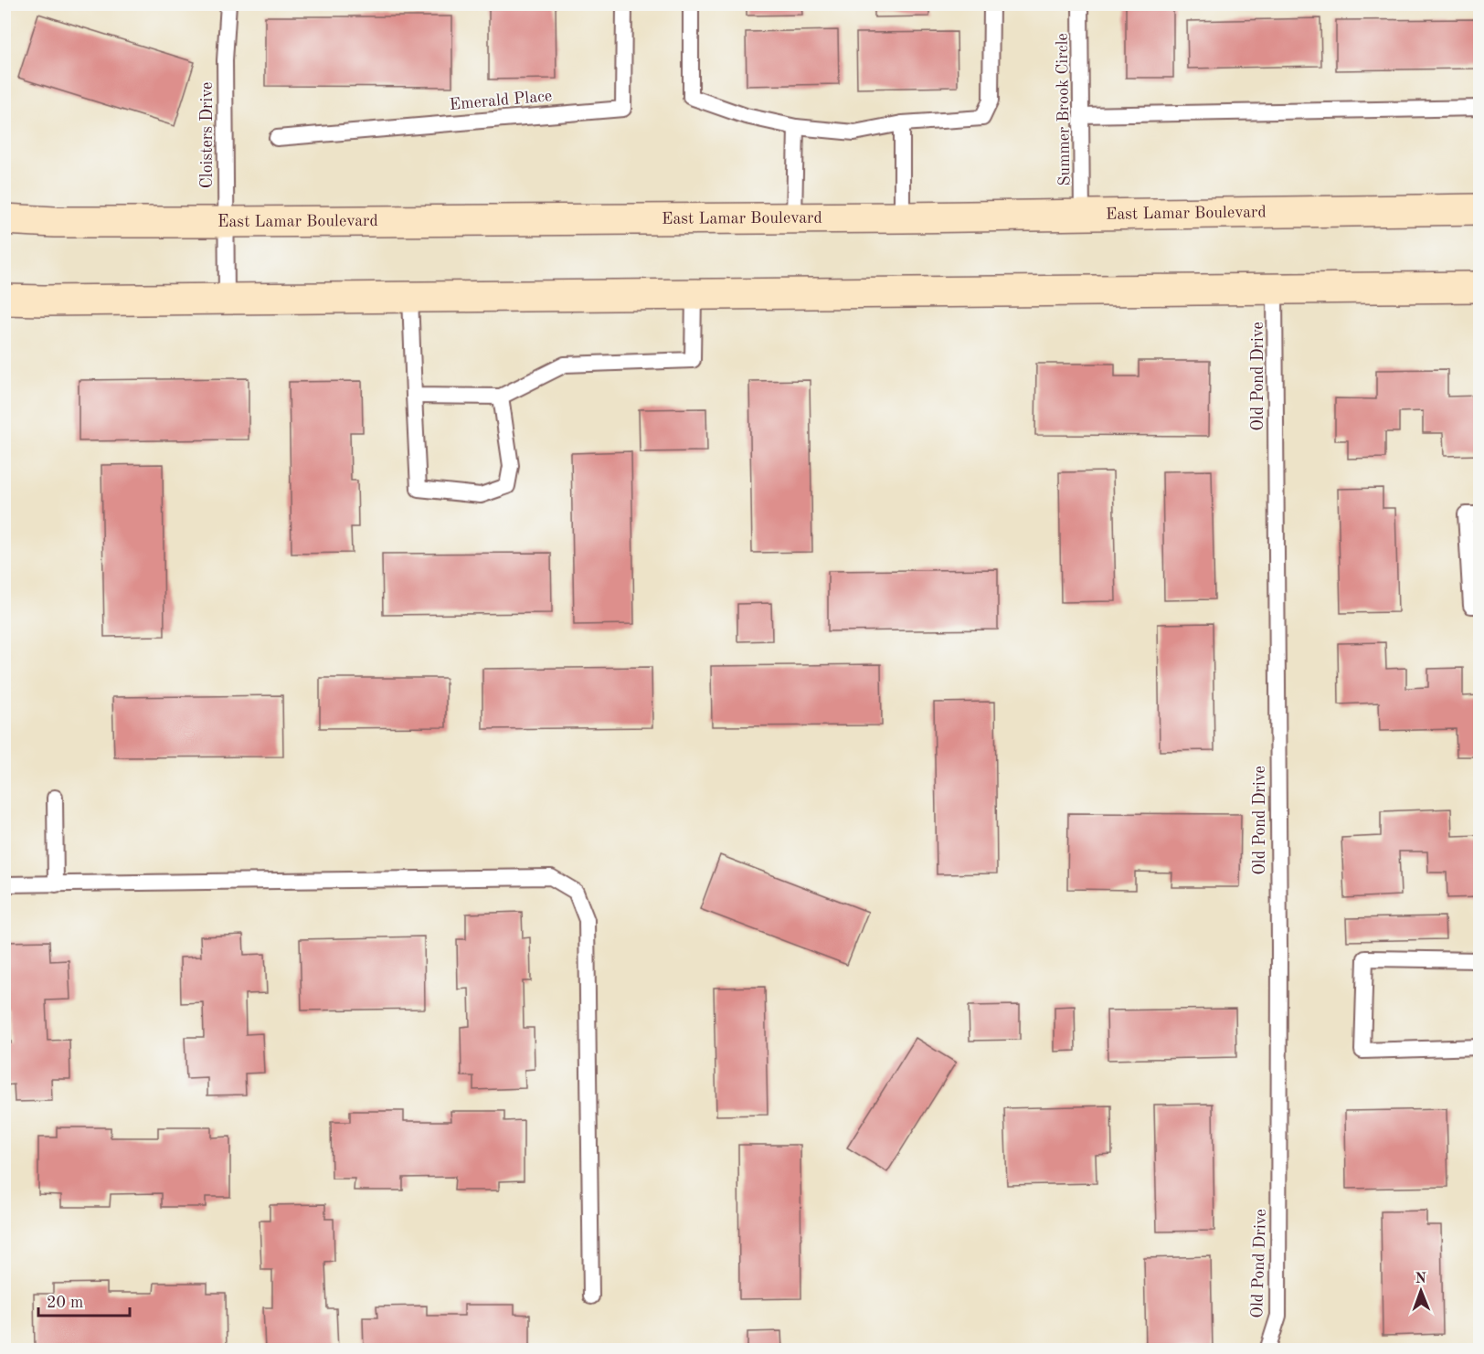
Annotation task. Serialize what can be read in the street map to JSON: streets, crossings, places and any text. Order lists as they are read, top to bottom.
{
  "streets": {
    "main road": ["East Lamar Boulevard"],
    "lane": [
      "Emerald Place",
      "Summer Brook Circle",
      "Cloisters Drive",
      "Old Pond Drive"
    ]
  },
  "crossings": [
    ["Summer Brook Circle", "East Lamar Boulevard"],
    ["Cloisters Drive", "East Lamar Boulevard"]
  ],
  "scale_bar": "20 m",
  "north": "top"
}
